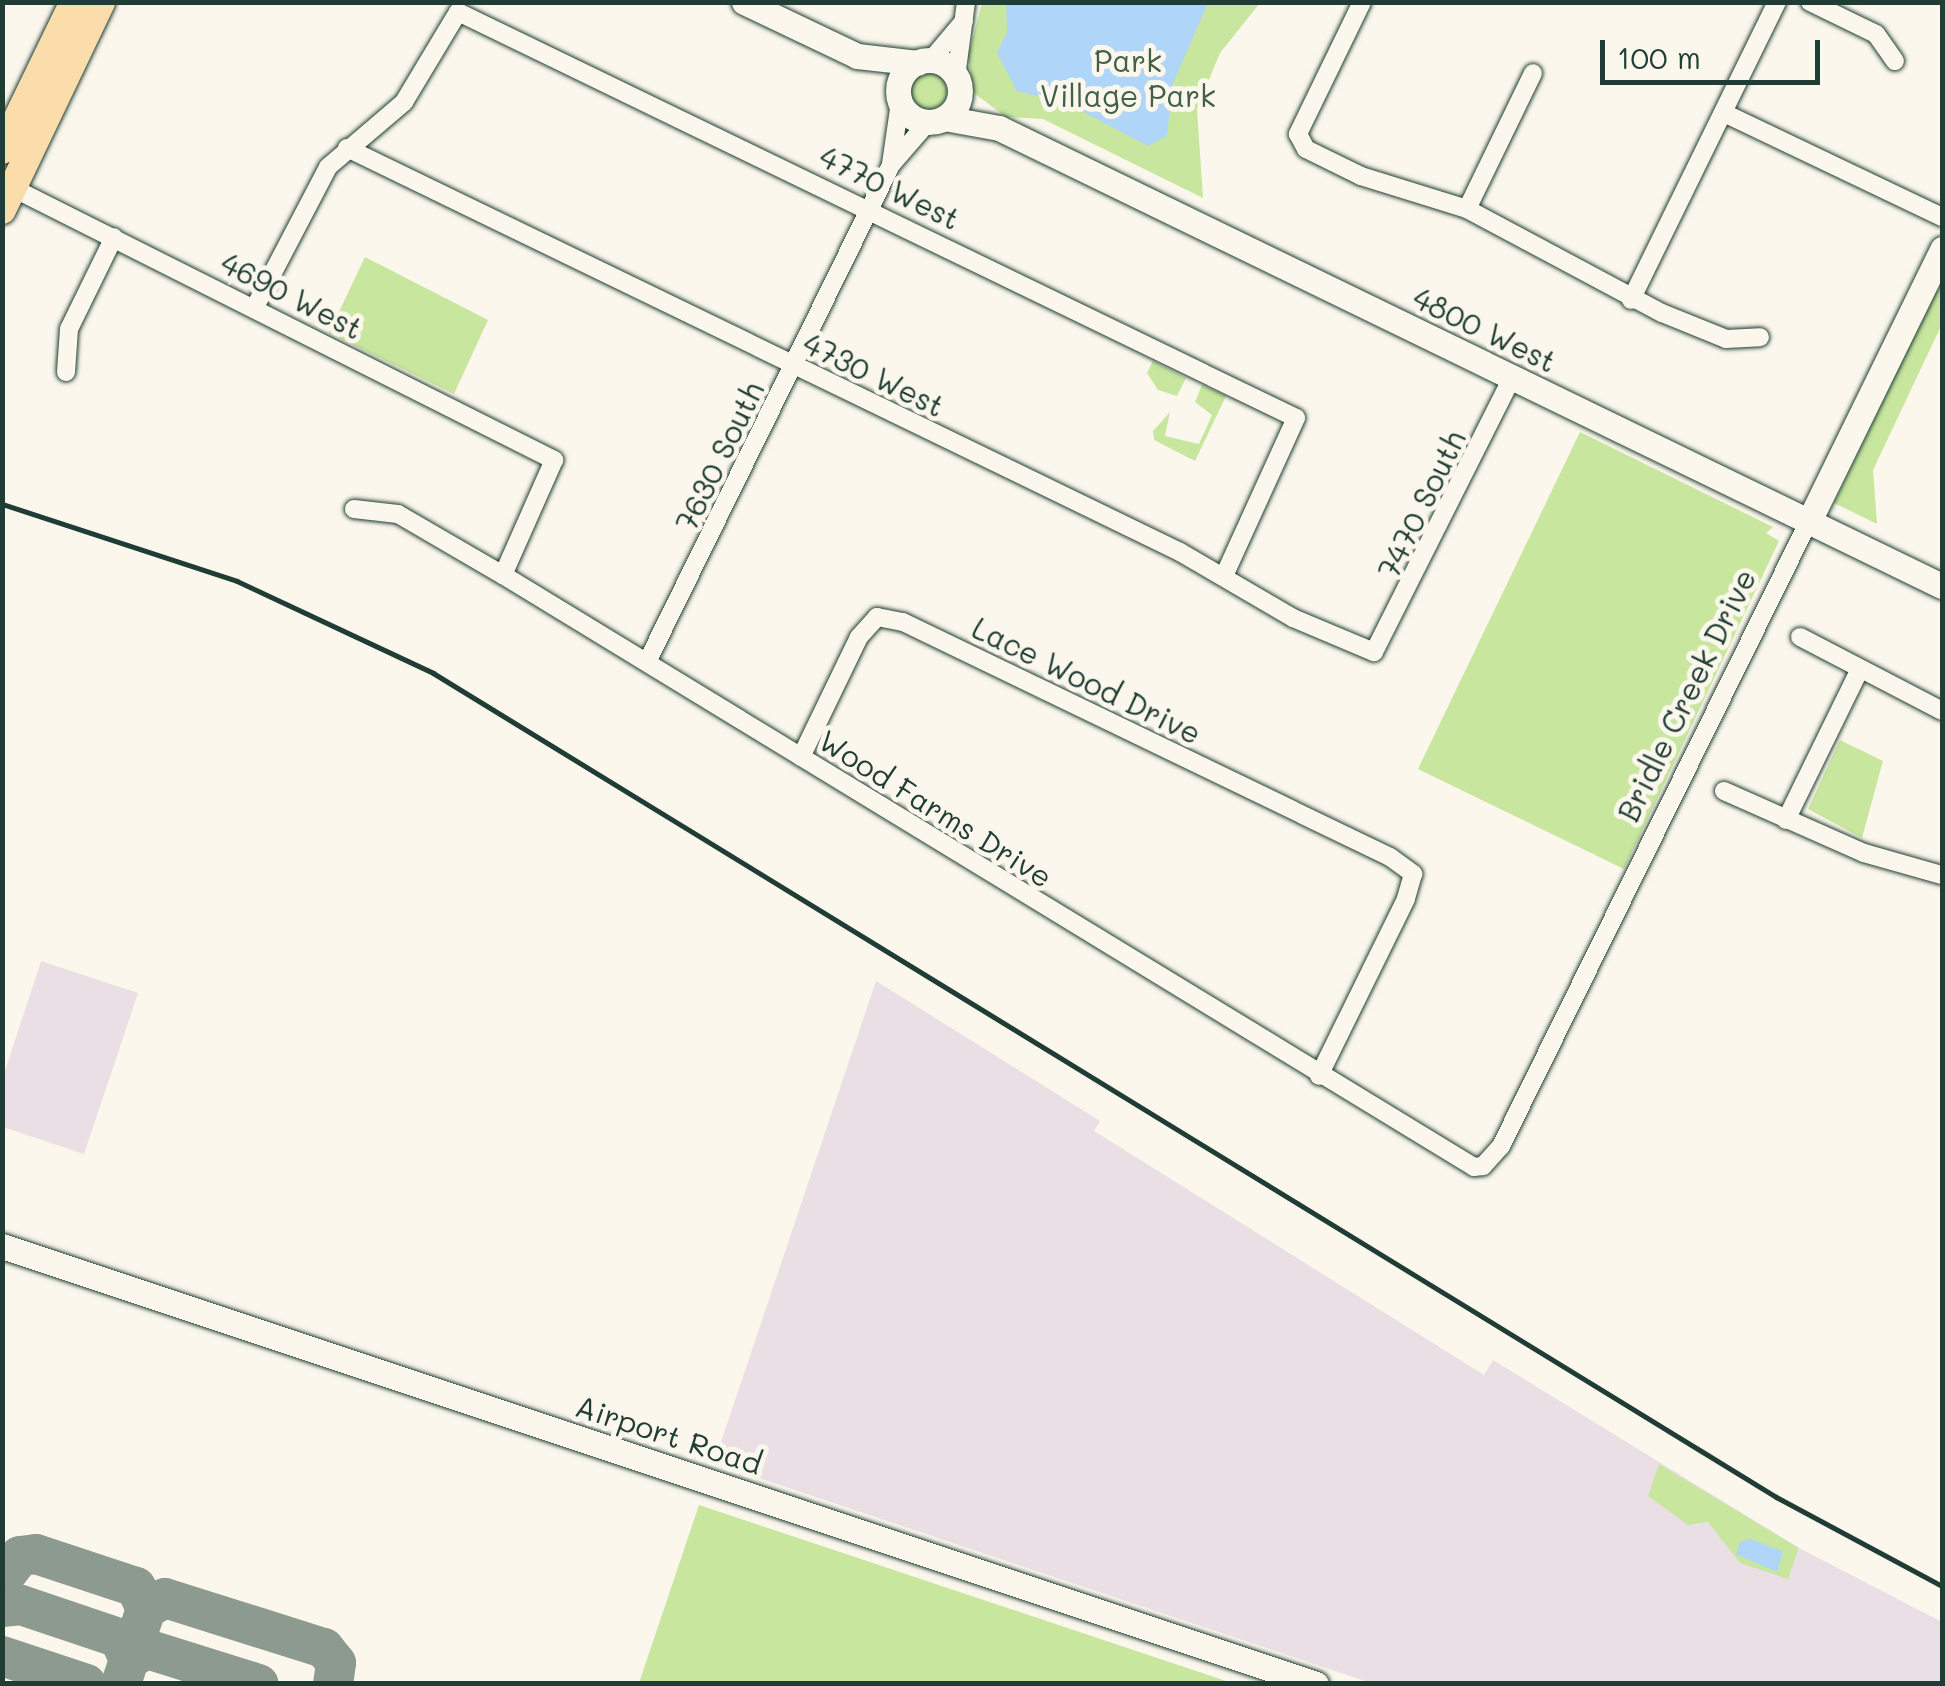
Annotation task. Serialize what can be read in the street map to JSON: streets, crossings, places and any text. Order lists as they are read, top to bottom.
{
  "streets": {
    "street": [
      "4770 West",
      "4690 West",
      "4800 West",
      "4730 West",
      "7630 South",
      "7470 South",
      "Lace Wood Drive",
      "Bridle Creek Drive",
      "Wood Farms Drive",
      "Airport Road"
    ]
  },
  "crossings": [
    ["4770 West", "4730 West"],
    ["4770 West", "7630 South"],
    ["4690 West", "Wood Farms Drive"],
    ["4800 West", "7630 South"],
    ["4800 West", "7470 South"],
    ["4800 West", "Bridle Creek Drive"],
    ["4730 West", "7630 South"],
    ["4730 West", "7470 South"],
    ["7630 South", "Wood Farms Drive"],
    ["Lace Wood Drive", "Wood Farms Drive"],
    ["Bridle Creek Drive", "Wood Farms Drive"]
  ],
  "parks": ["Park Village Park"],
  "scale_bar": "100 m"
}
